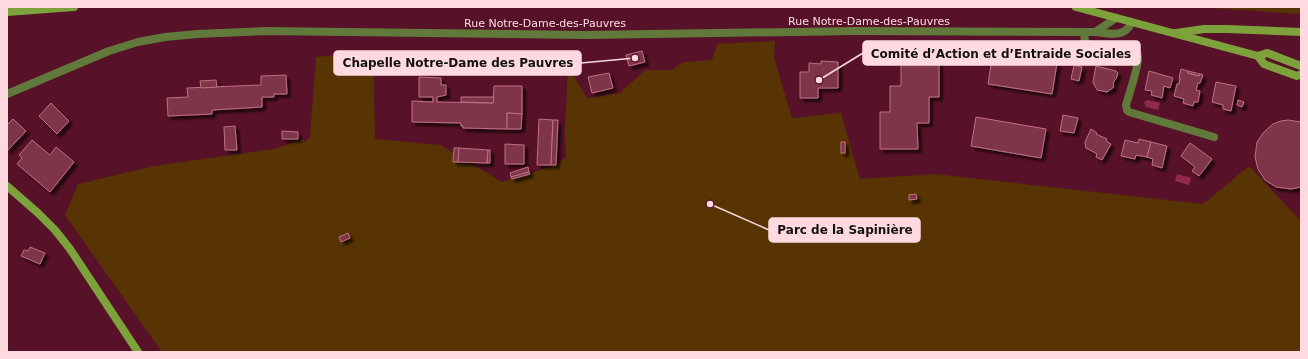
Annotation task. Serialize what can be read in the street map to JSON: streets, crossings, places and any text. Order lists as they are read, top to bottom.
{
  "streets": {
    "street": ["Rue Notre-Dame-des-Pauvres"]
  },
  "places": ["Chapelle Notre-Dame des Pauvres", "Comité d’Action et d’Entraide Sociales", "Parc de la Sapinière"]
}
